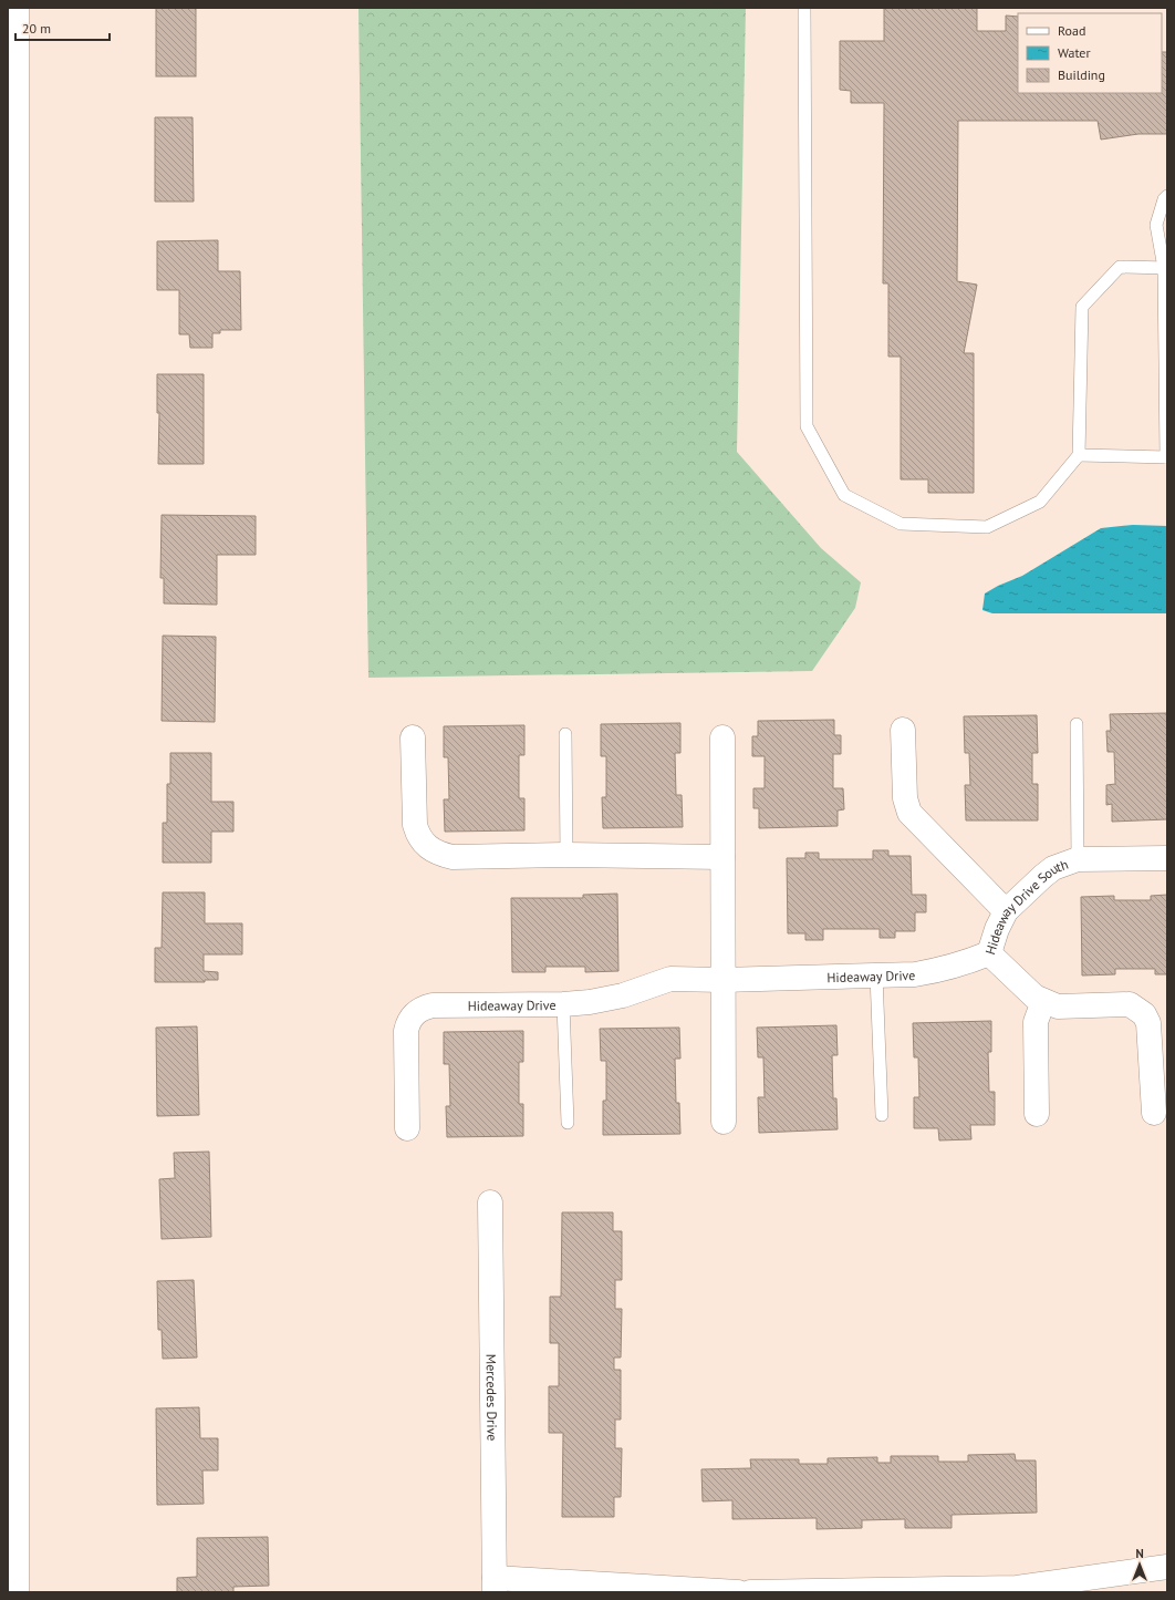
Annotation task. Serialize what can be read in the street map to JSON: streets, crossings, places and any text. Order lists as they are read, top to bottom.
{
  "streets": {
    "street": ["Hideaway Drive South", "Hideaway Drive", "Mercedes Drive"]
  },
  "crossings": [
    ["Hideaway Drive South", "Hideaway Drive"]
  ],
  "legend": ["Road", "Water", "Building"],
  "scale_bar": "20 m",
  "north": "top"
}
